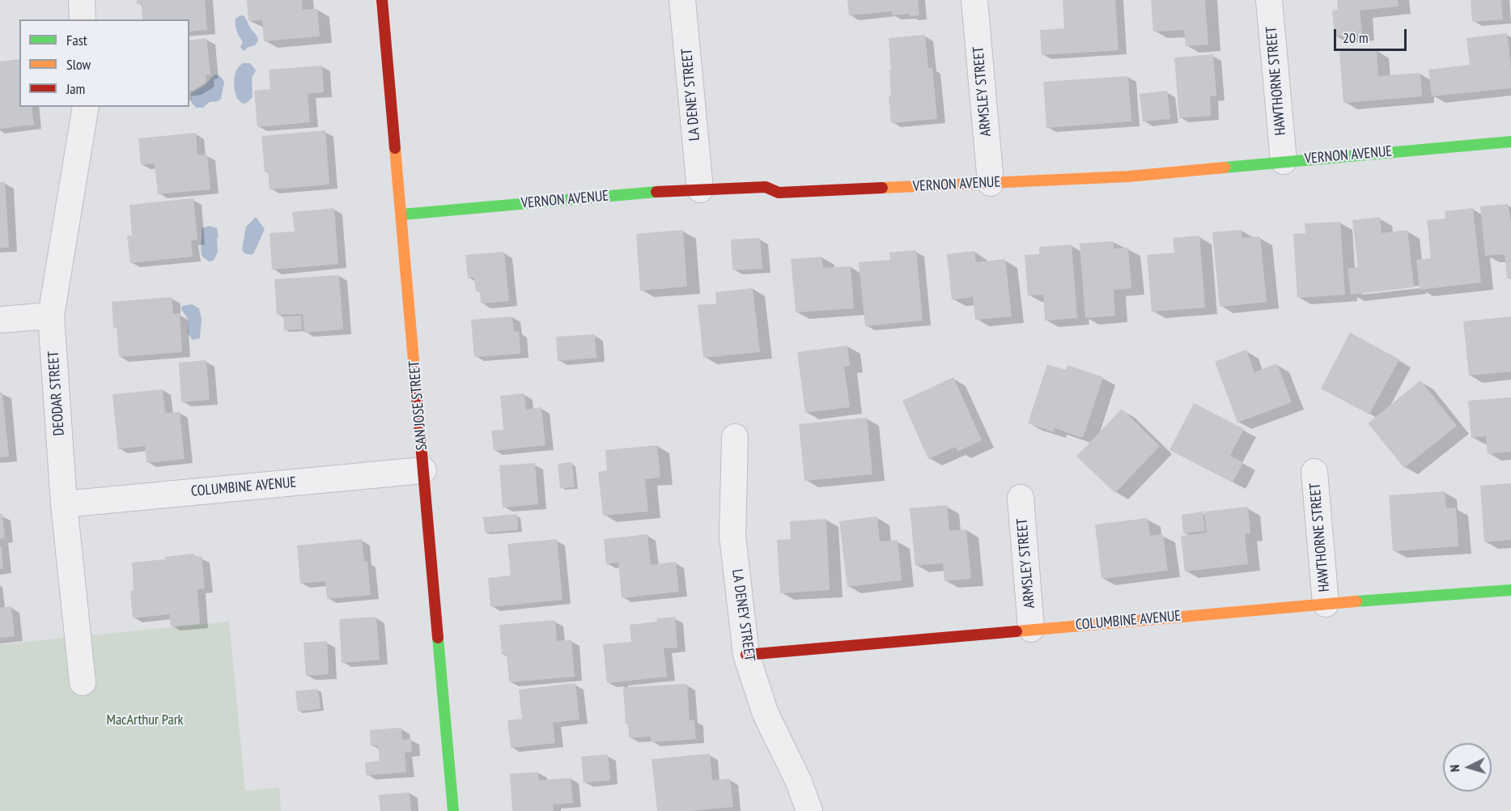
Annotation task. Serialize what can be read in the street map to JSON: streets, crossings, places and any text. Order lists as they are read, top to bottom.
{
  "streets": {
    "street": [
      "HAWTHORNE STREET",
      "ARMSLEY STREET",
      "LA DENEY STREET",
      "VERNON AVENUE",
      "DEODAR STREET",
      "SAN JOSE STREET",
      "COLUMBINE AVENUE"
    ]
  },
  "crossings": [
    ["HAWTHORNE STREET", "VERNON AVENUE"],
    ["HAWTHORNE STREET", "COLUMBINE AVENUE"],
    ["ARMSLEY STREET", "VERNON AVENUE"],
    ["ARMSLEY STREET", "COLUMBINE AVENUE"],
    ["LA DENEY STREET", "VERNON AVENUE"],
    ["LA DENEY STREET", "COLUMBINE AVENUE"],
    ["VERNON AVENUE", "SAN JOSE STREET"],
    ["DEODAR STREET", "COLUMBINE AVENUE"],
    ["SAN JOSE STREET", "COLUMBINE AVENUE"]
  ],
  "parks": ["MacArthur Park"],
  "legend": ["Fast", "Slow", "Jam"],
  "scale_bar": "20 m",
  "north": "left"
}
